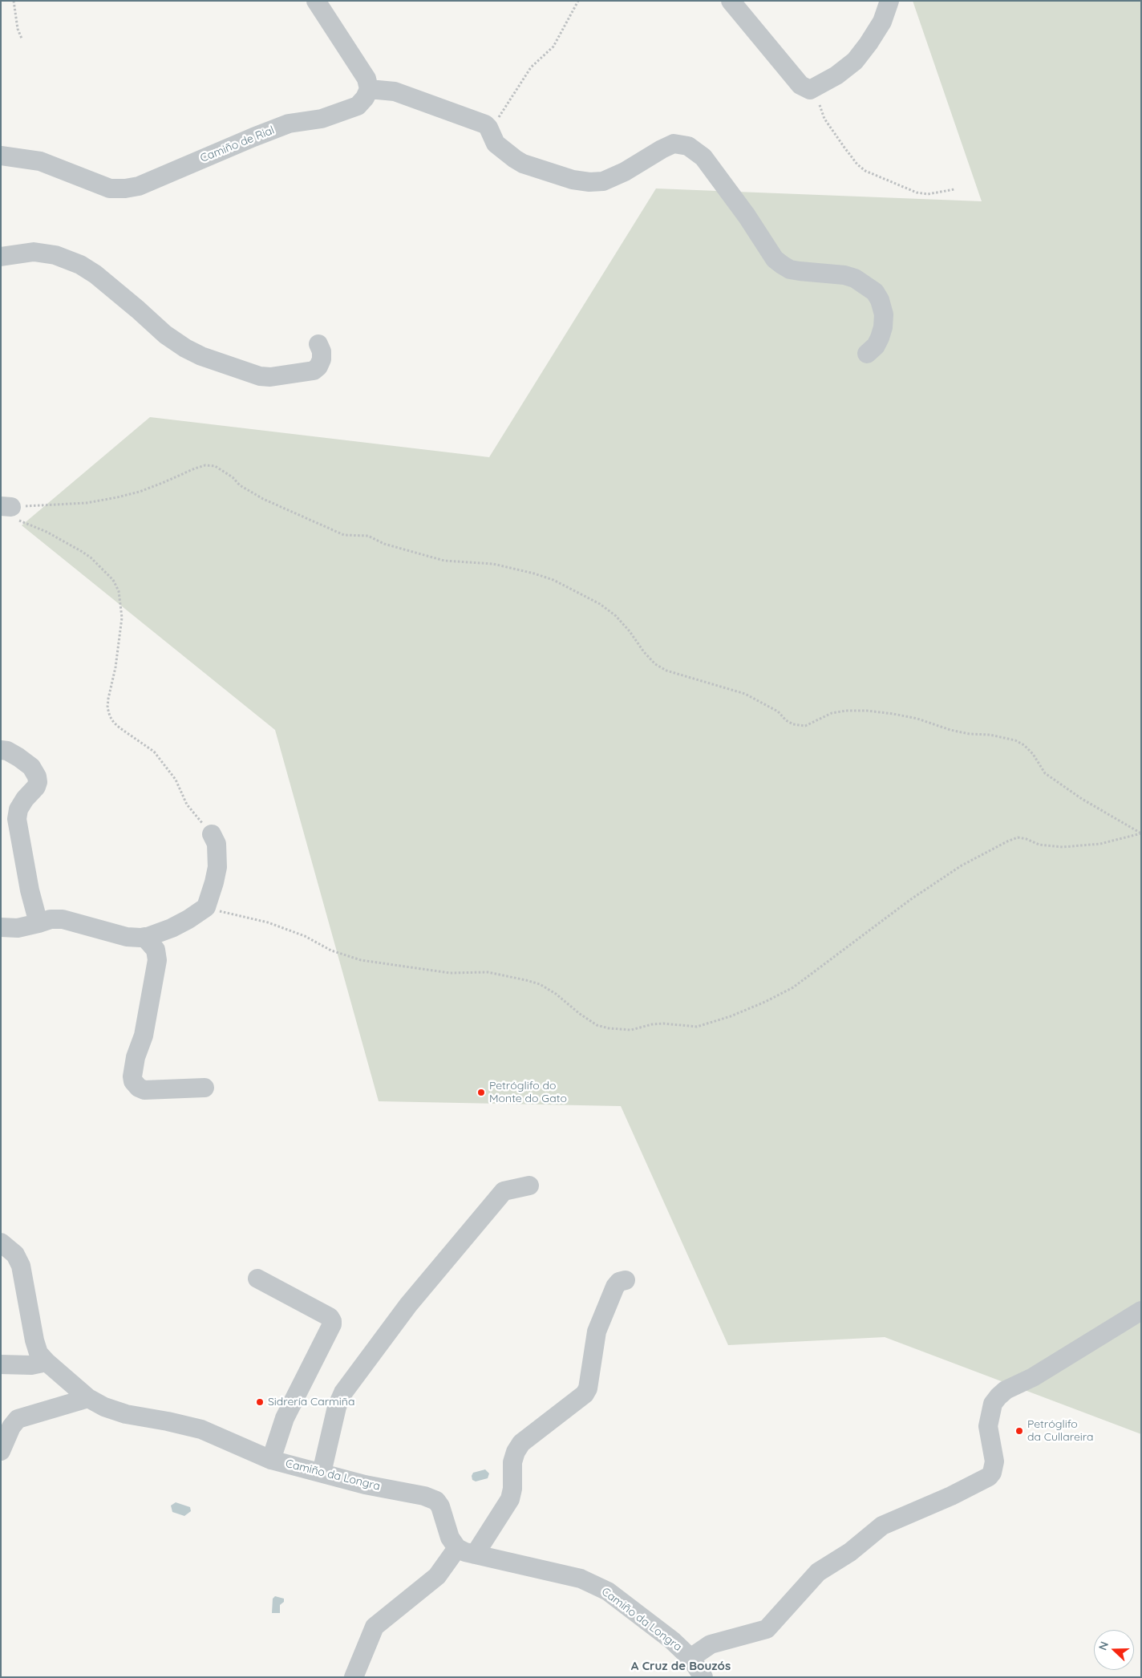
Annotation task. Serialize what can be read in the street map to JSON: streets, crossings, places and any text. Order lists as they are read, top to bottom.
{
  "streets": {
    "street": ["Camiño de Rial", "Camiño da Longra"]
  },
  "districts": ["A Cruz de Bouzós"],
  "places": ["Petróglifo do Monte do Gato", "Sidrería Carmiña", "Petróglifo da Cullareira"],
  "north": "left"
}
